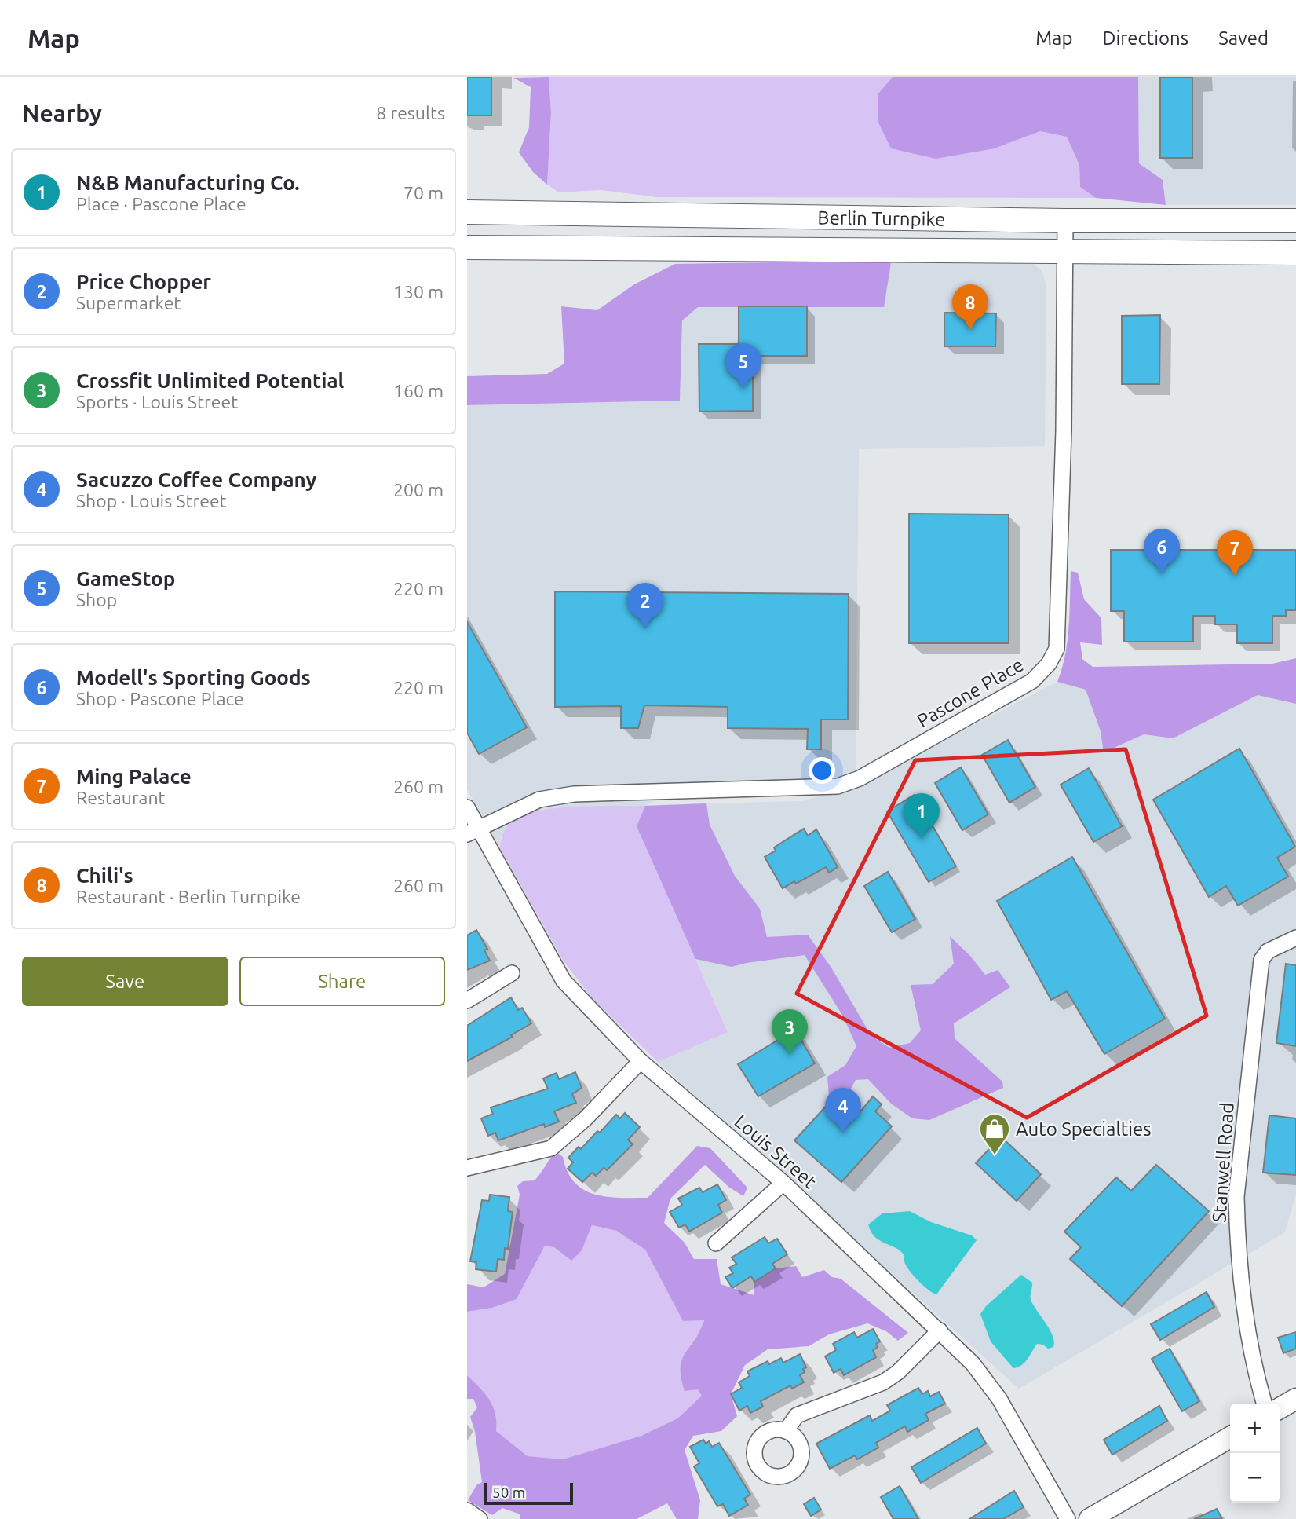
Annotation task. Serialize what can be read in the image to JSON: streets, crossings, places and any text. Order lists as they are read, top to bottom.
{
  "streets": {
    "highway": ["Berlin Turnpike"],
    "street": ["Pascone Place", "Louis Street", "Stanwell Road"]
  },
  "crossings": [
    ["Berlin Turnpike", "Pascone Place"],
    ["Pascone Place", "Louis Street"]
  ],
  "places": {
    "shop": ["Auto Specialties"]
  },
  "scale_bar": "50 m",
  "page": {
    "header": "Map",
    "nav": ["Map", "Directions", "Saved"],
    "heading": ["Nearby", "8 results"],
    "list": [
      {
        "mark": "1",
        "name": "N&B Manufacturing Co.",
        "note": "Place · Pascone Place",
        "value": "70 m"
      },
      {
        "mark": "2",
        "name": "Price Chopper",
        "note": "Supermarket",
        "value": "130 m"
      },
      {
        "mark": "3",
        "name": "Crossfit Unlimited Potential",
        "note": "Sports · Louis Street",
        "value": "160 m"
      },
      {
        "mark": "4",
        "name": "Sacuzzo Coffee Company",
        "note": "Shop · Louis Street",
        "value": "200 m"
      },
      {
        "mark": "5",
        "name": "GameStop",
        "note": "Shop",
        "value": "220 m"
      },
      {
        "mark": "6",
        "name": "Modell's Sporting Goods",
        "note": "Shop · Pascone Place",
        "value": "220 m"
      },
      {
        "mark": "7",
        "name": "Ming Palace",
        "note": "Restaurant",
        "value": "260 m"
      },
      {
        "mark": "8",
        "name": "Chili's",
        "note": "Restaurant · Berlin Turnpike",
        "value": "260 m"
      }
    ],
    "pins": [
      "8",
      "5",
      "6",
      "7",
      "2",
      "1",
      "3",
      "4"
    ],
    "buttons": ["Save", "Share"],
    "map_buttons": ["+", "−"],
    "scale": "50 m"
  }
}
